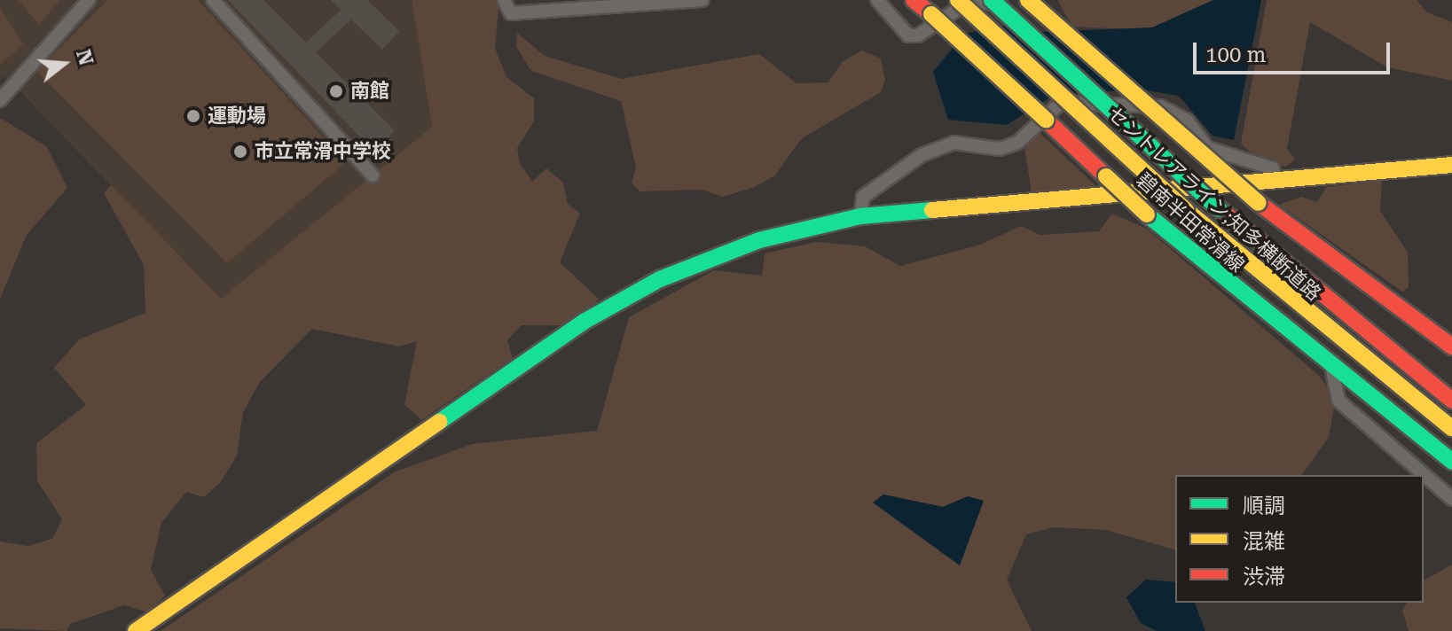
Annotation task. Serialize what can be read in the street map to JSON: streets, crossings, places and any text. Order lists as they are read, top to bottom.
{
  "streets": {
    "main road": ["セントレアライン;知多横断道路", "碧南半田常滑線"]
  },
  "places": ["南館", "運動場", "市立常滑中学校"],
  "legend": ["順調", "混雑", "渋滞"],
  "scale_bar": "100 m",
  "north": "right"
}
